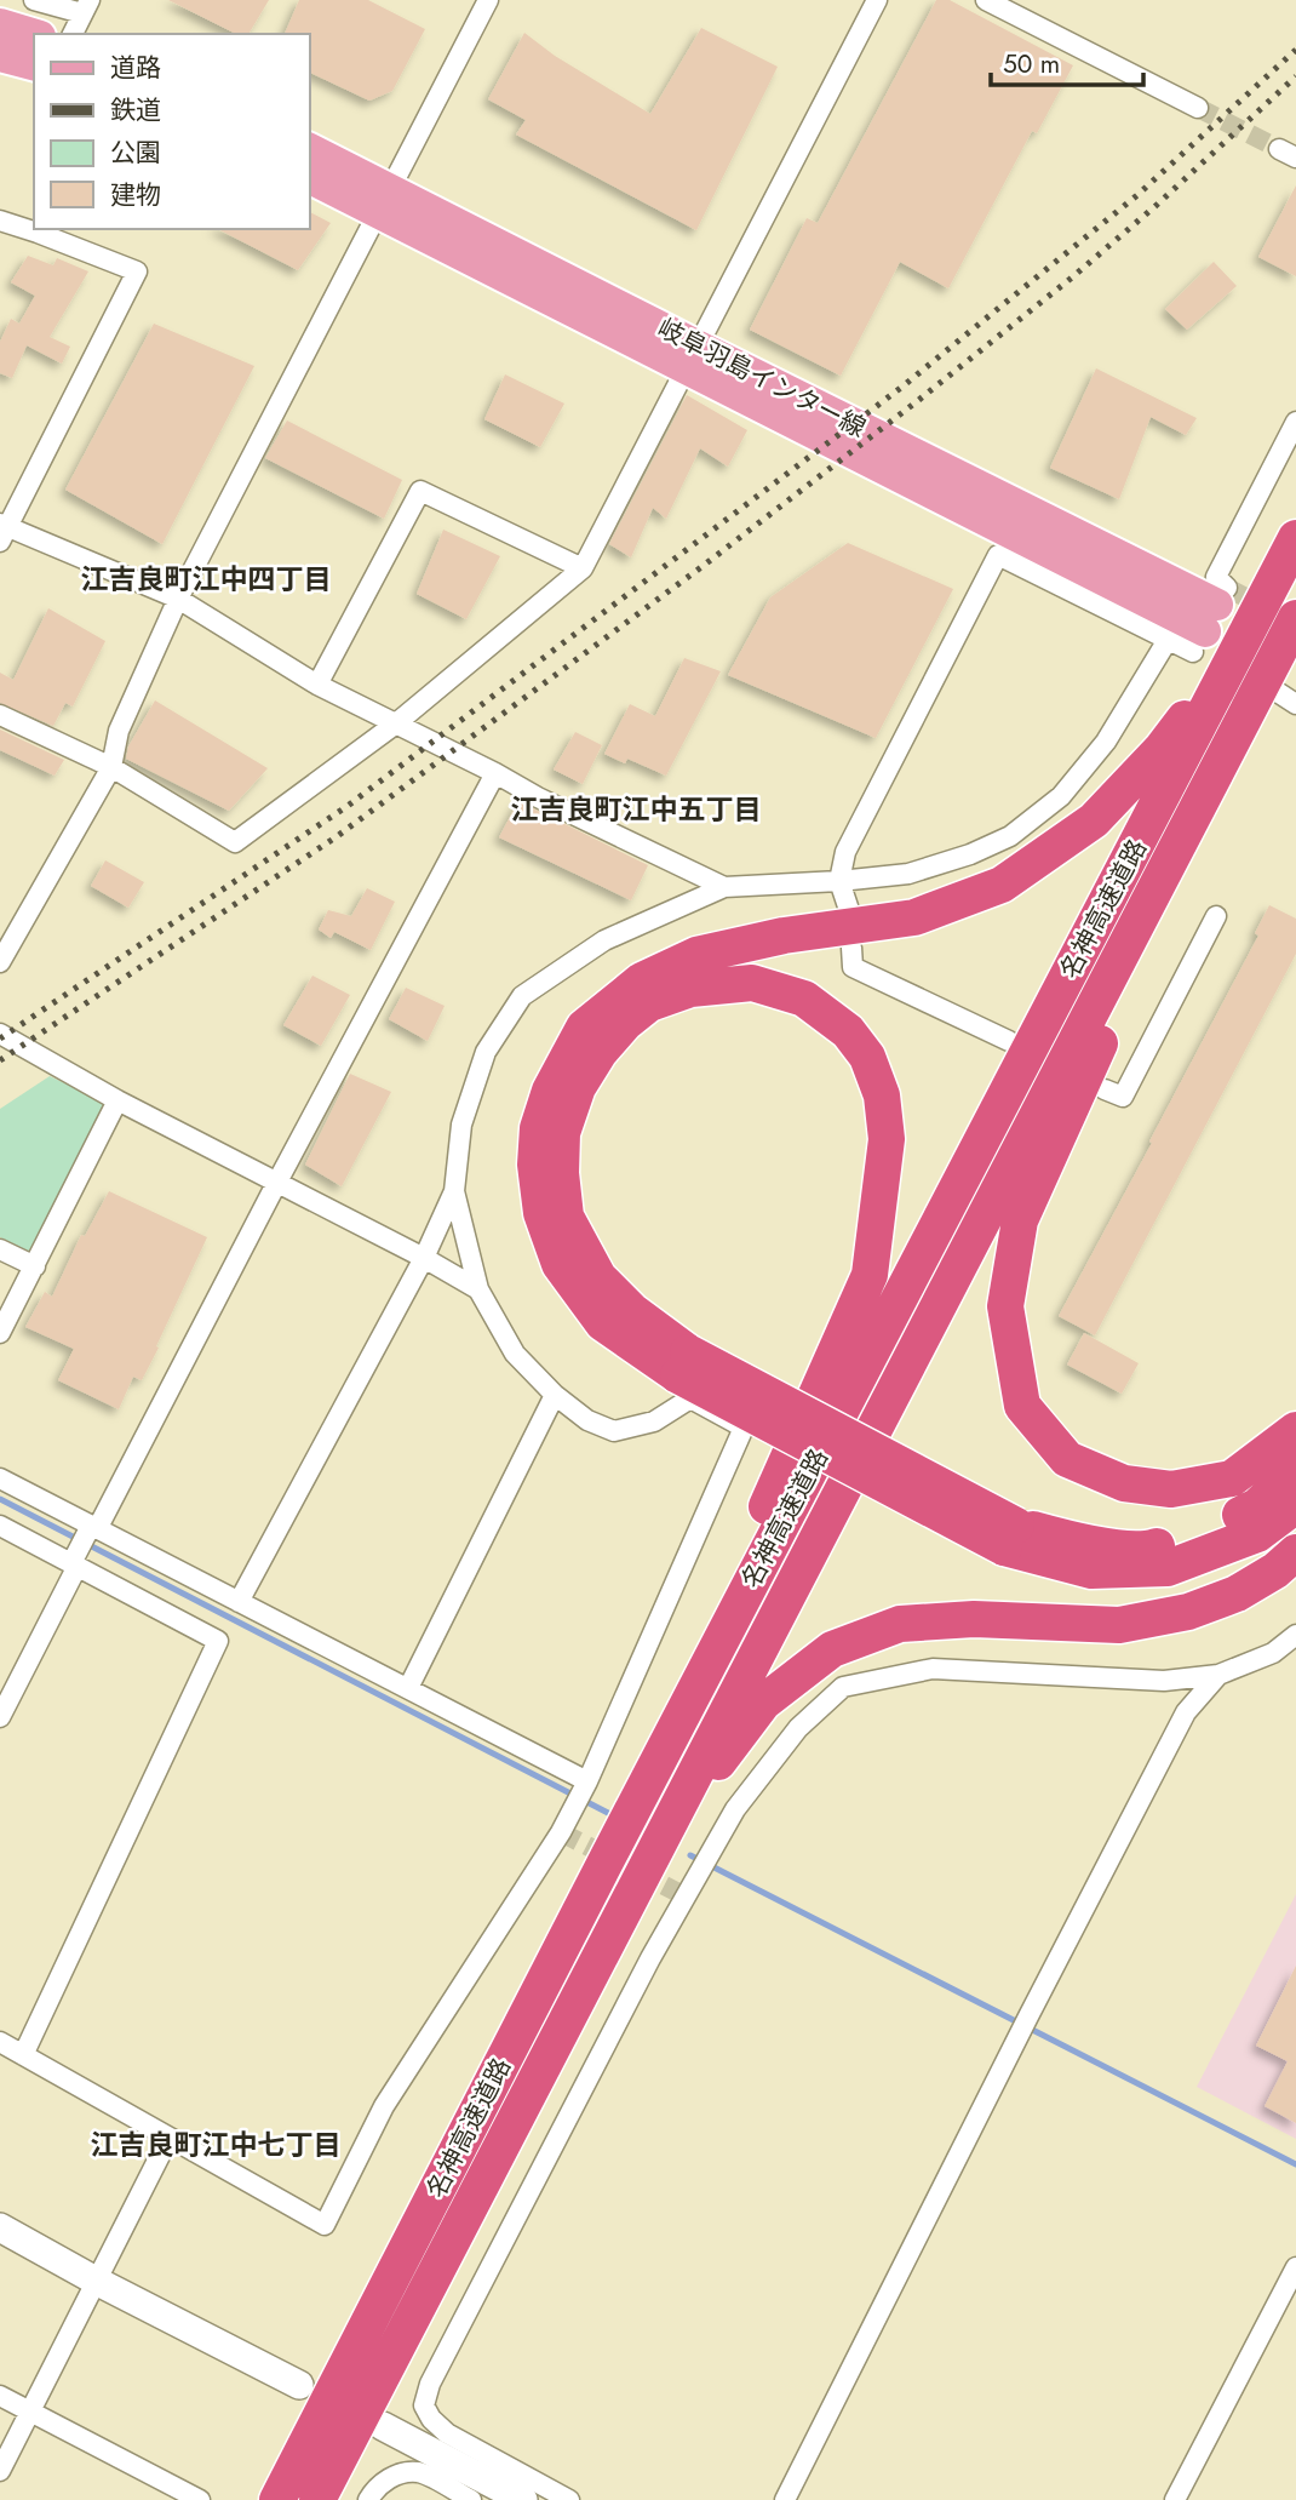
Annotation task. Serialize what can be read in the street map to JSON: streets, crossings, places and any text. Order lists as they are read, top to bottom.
{
  "streets": {
    "highway": ["名神高速道路"],
    "main road": ["岐阜羽島インター線"]
  },
  "districts": ["江吉良町江中四丁目", "江吉良町江中五丁目", "江吉良町江中七丁目"],
  "legend": [
    "道路",
    "鉄道",
    "公園",
    "建物"
  ],
  "scale_bar": "50 m"
}
